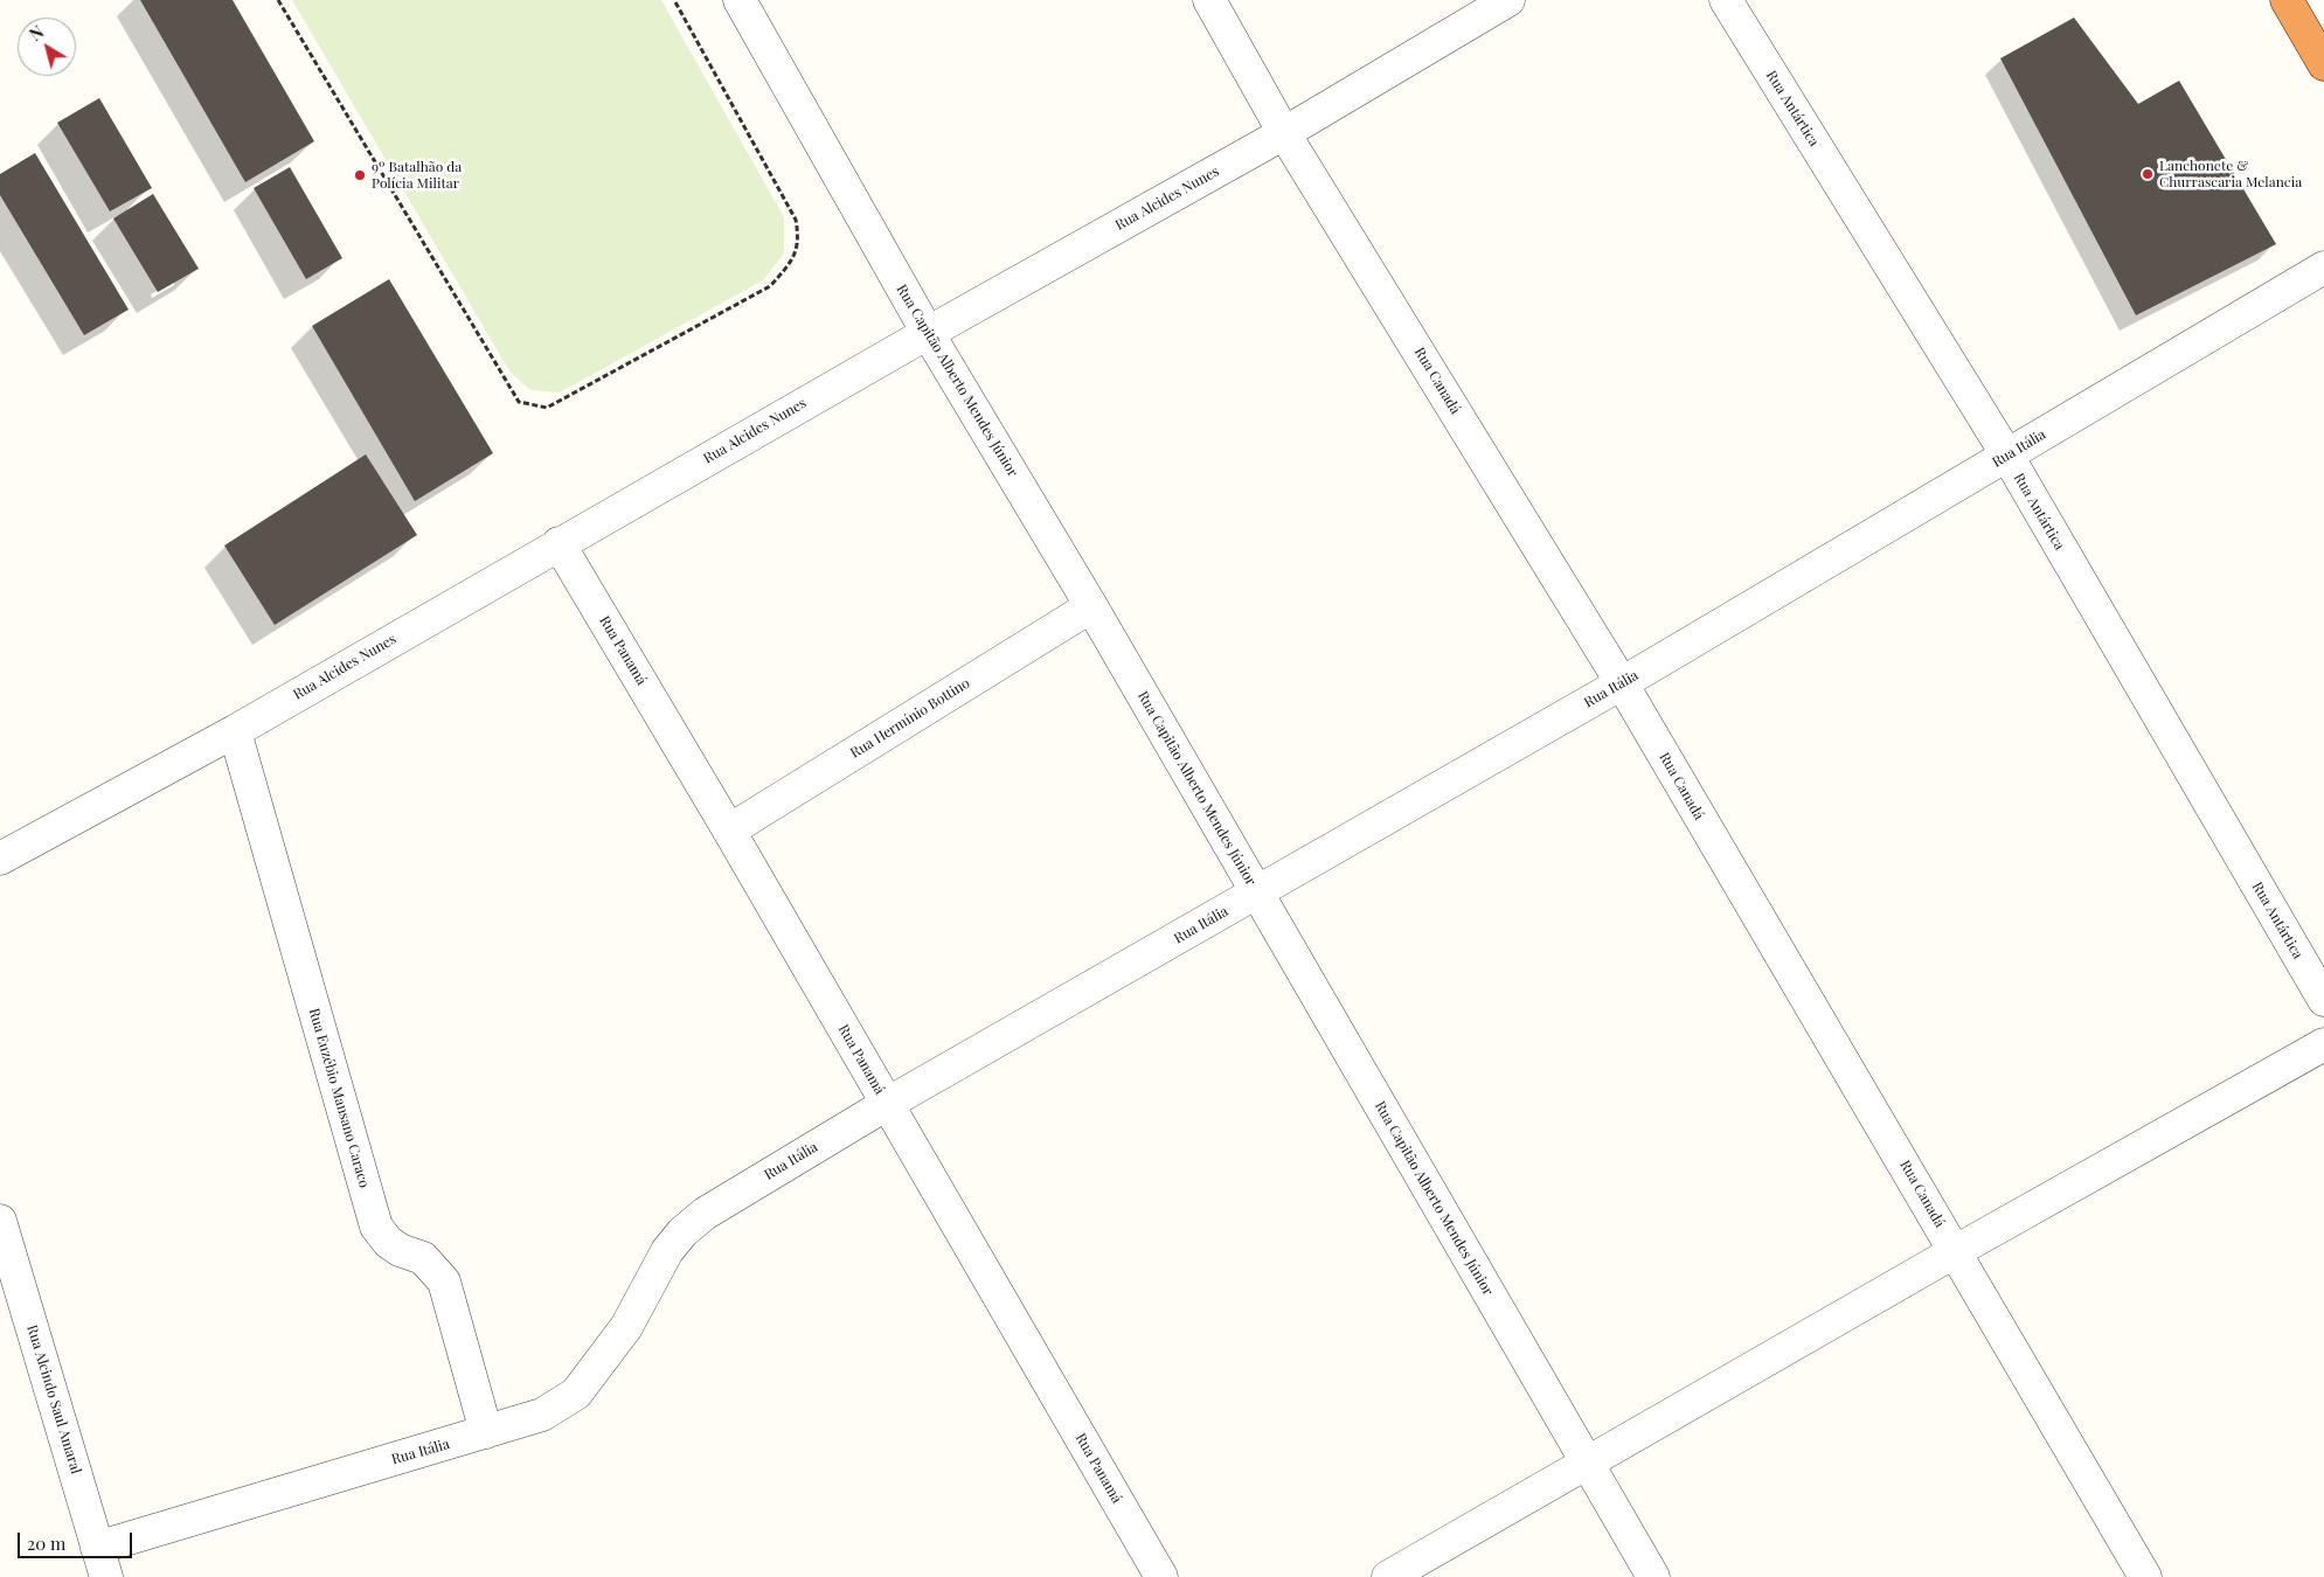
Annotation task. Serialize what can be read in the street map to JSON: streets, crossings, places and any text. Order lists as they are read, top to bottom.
{
  "streets": {
    "street": [
      "Rua Antártica",
      "Rua Alcides Nunes",
      "Rua Capitão Alberto Mendes Júnior",
      "Rua Canadá",
      "Rua Itália",
      "Rua Panamá",
      "Rua Hermínio Bottino",
      "Rua Euzébio Mansano Caraco",
      "Rua Alcindo Saul Amaral"
    ]
  },
  "crossings": [
    ["Rua Antártica", "Rua Itália"],
    ["Rua Alcides Nunes", "Rua Capitão Alberto Mendes Júnior"],
    ["Rua Alcides Nunes", "Rua Canadá"],
    ["Rua Alcides Nunes", "Rua Panamá"],
    ["Rua Alcides Nunes", "Rua Euzébio Mansano Caraco"],
    ["Rua Capitão Alberto Mendes Júnior", "Rua Itália"],
    ["Rua Capitão Alberto Mendes Júnior", "Rua Hermínio Bottino"],
    ["Rua Canadá", "Rua Itália"],
    ["Rua Itália", "Rua Panamá"],
    ["Rua Itália", "Rua Euzébio Mansano Caraco"],
    ["Rua Itália", "Rua Alcindo Saul Amaral"],
    ["Rua Panamá", "Rua Hermínio Bottino"]
  ],
  "places": ["Lanchonete & Churrascaria Melancia", "9º Batalhão da Polícia Militar"],
  "scale_bar": "20 m",
  "north": "top left"
}
